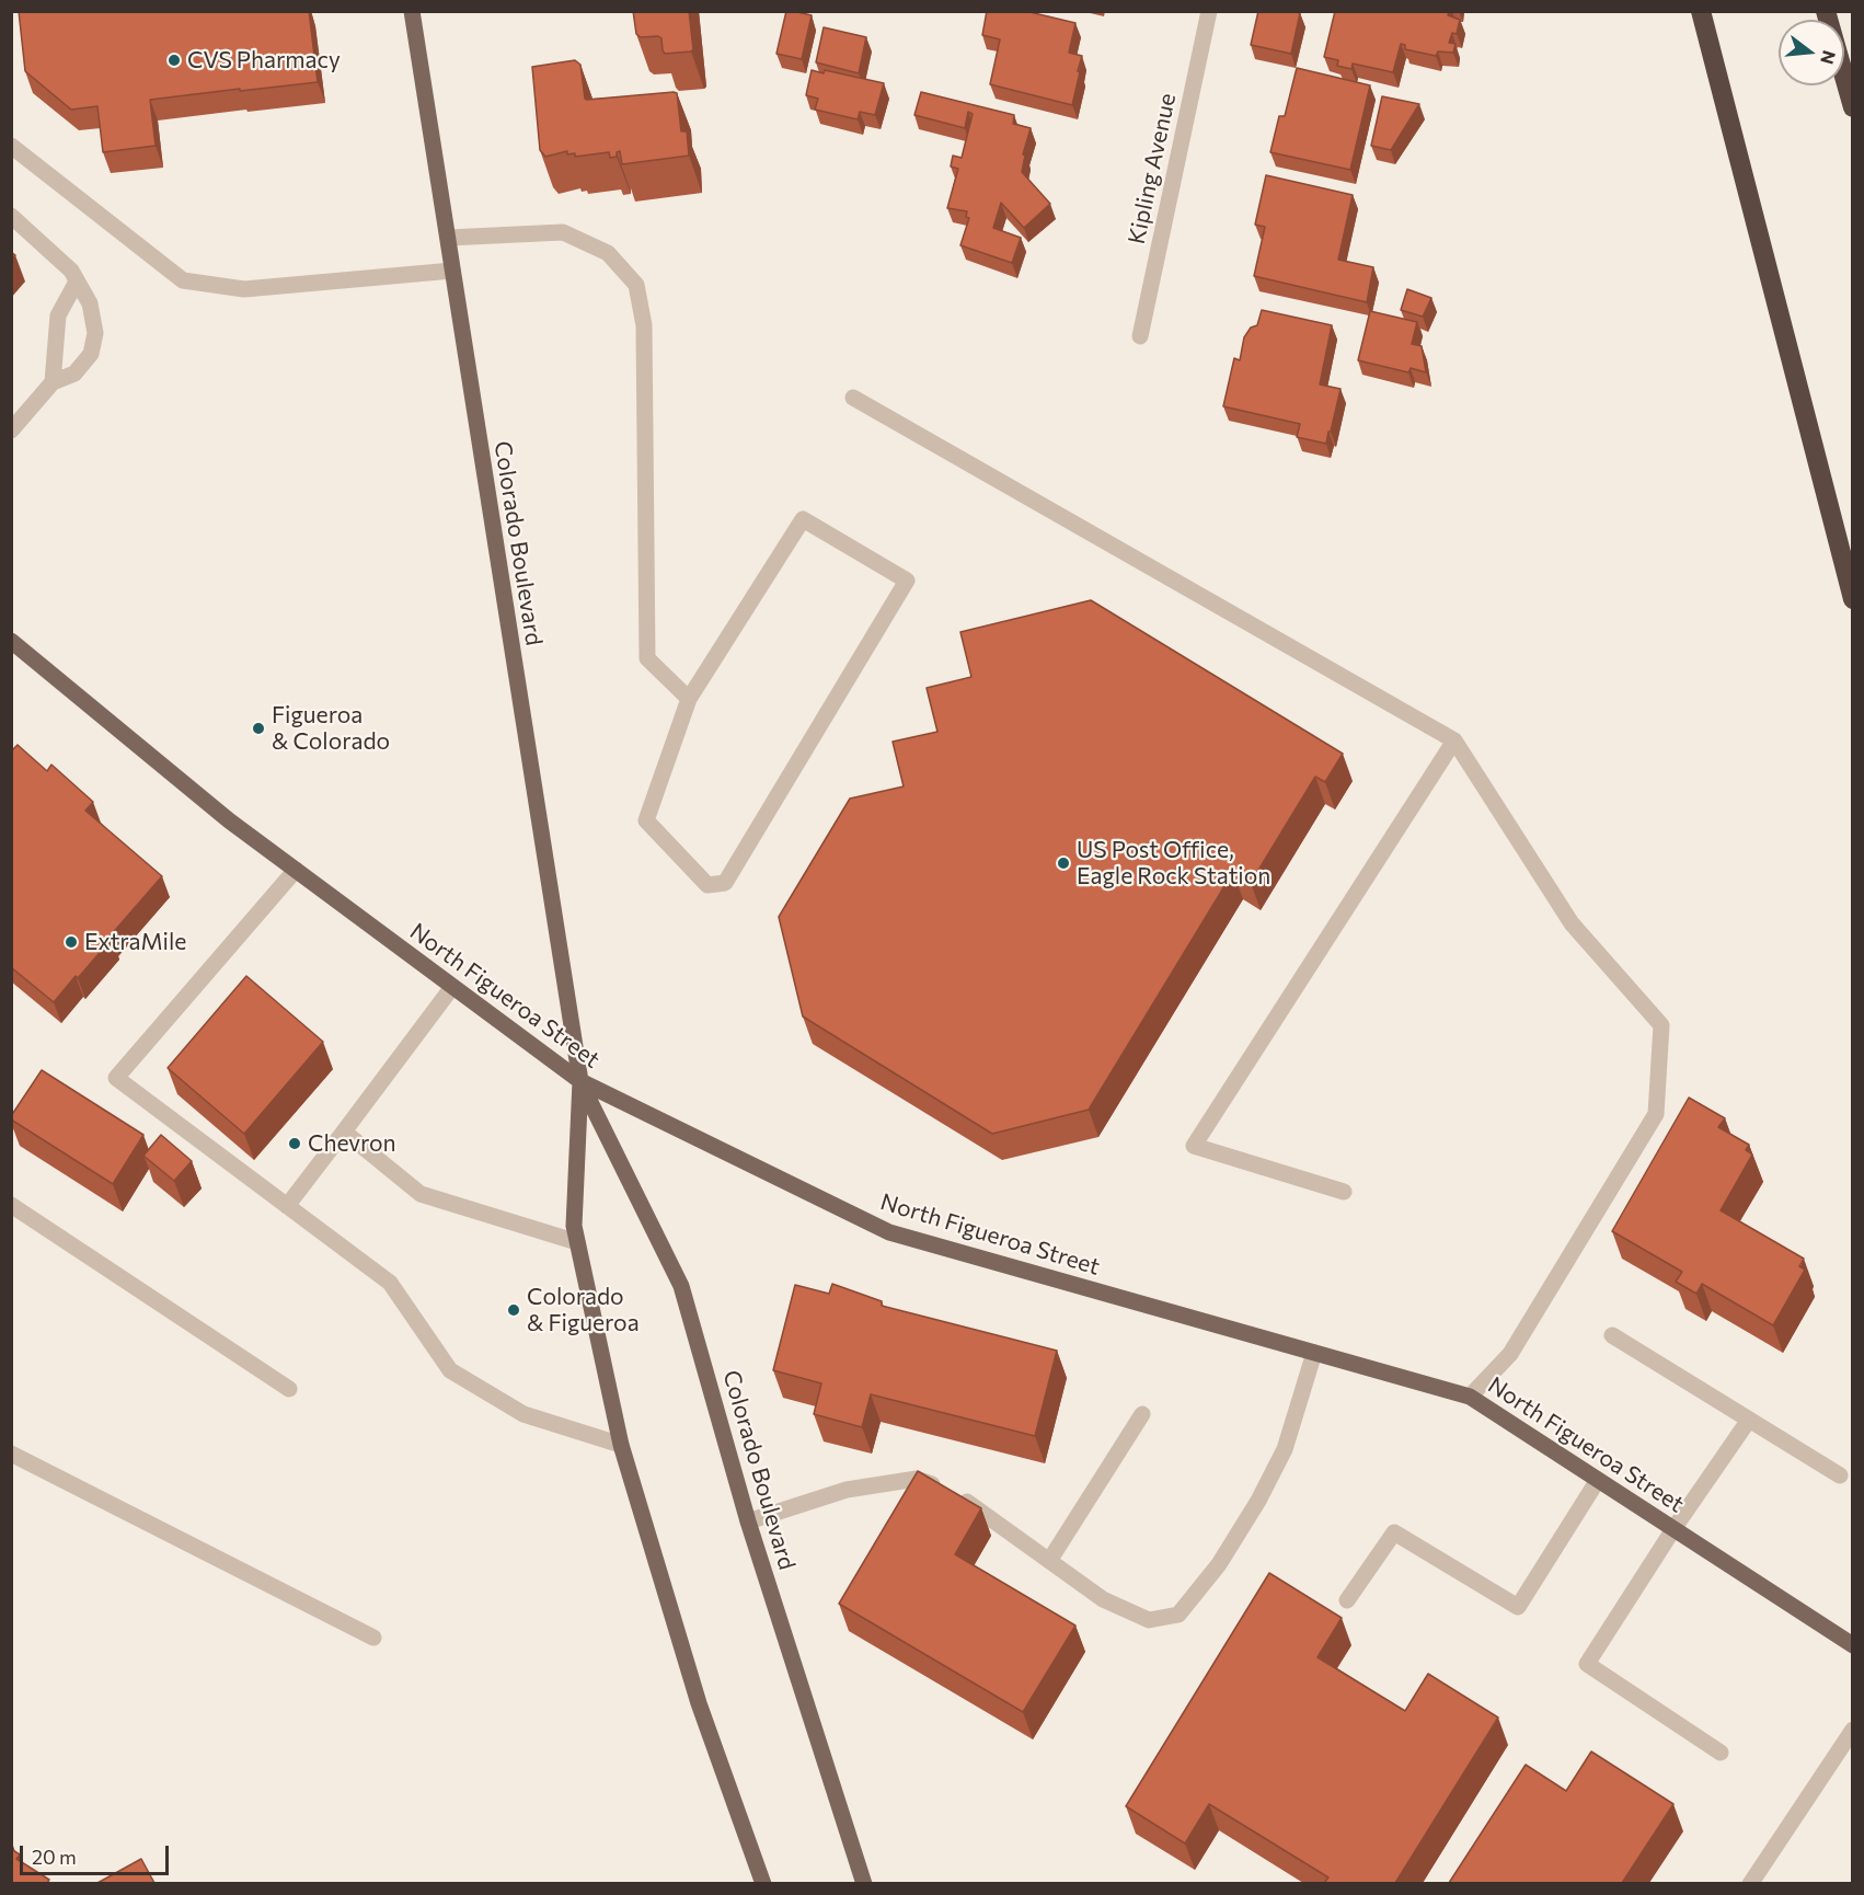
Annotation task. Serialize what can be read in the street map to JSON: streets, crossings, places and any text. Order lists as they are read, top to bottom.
{
  "streets": {
    "main road": ["Colorado Boulevard", "North Figueroa Street"],
    "street": ["Kipling Avenue"]
  },
  "crossings": [
    ["Colorado Boulevard", "North Figueroa Street"]
  ],
  "places": [
    "CVS Pharmacy",
    "Figueroa & Colorado",
    "US Post Office, Eagle Rock Station",
    "ExtraMile",
    "Chevron",
    "Colorado & Figueroa"
  ],
  "scale_bar": "20 m",
  "north": "right"
}
